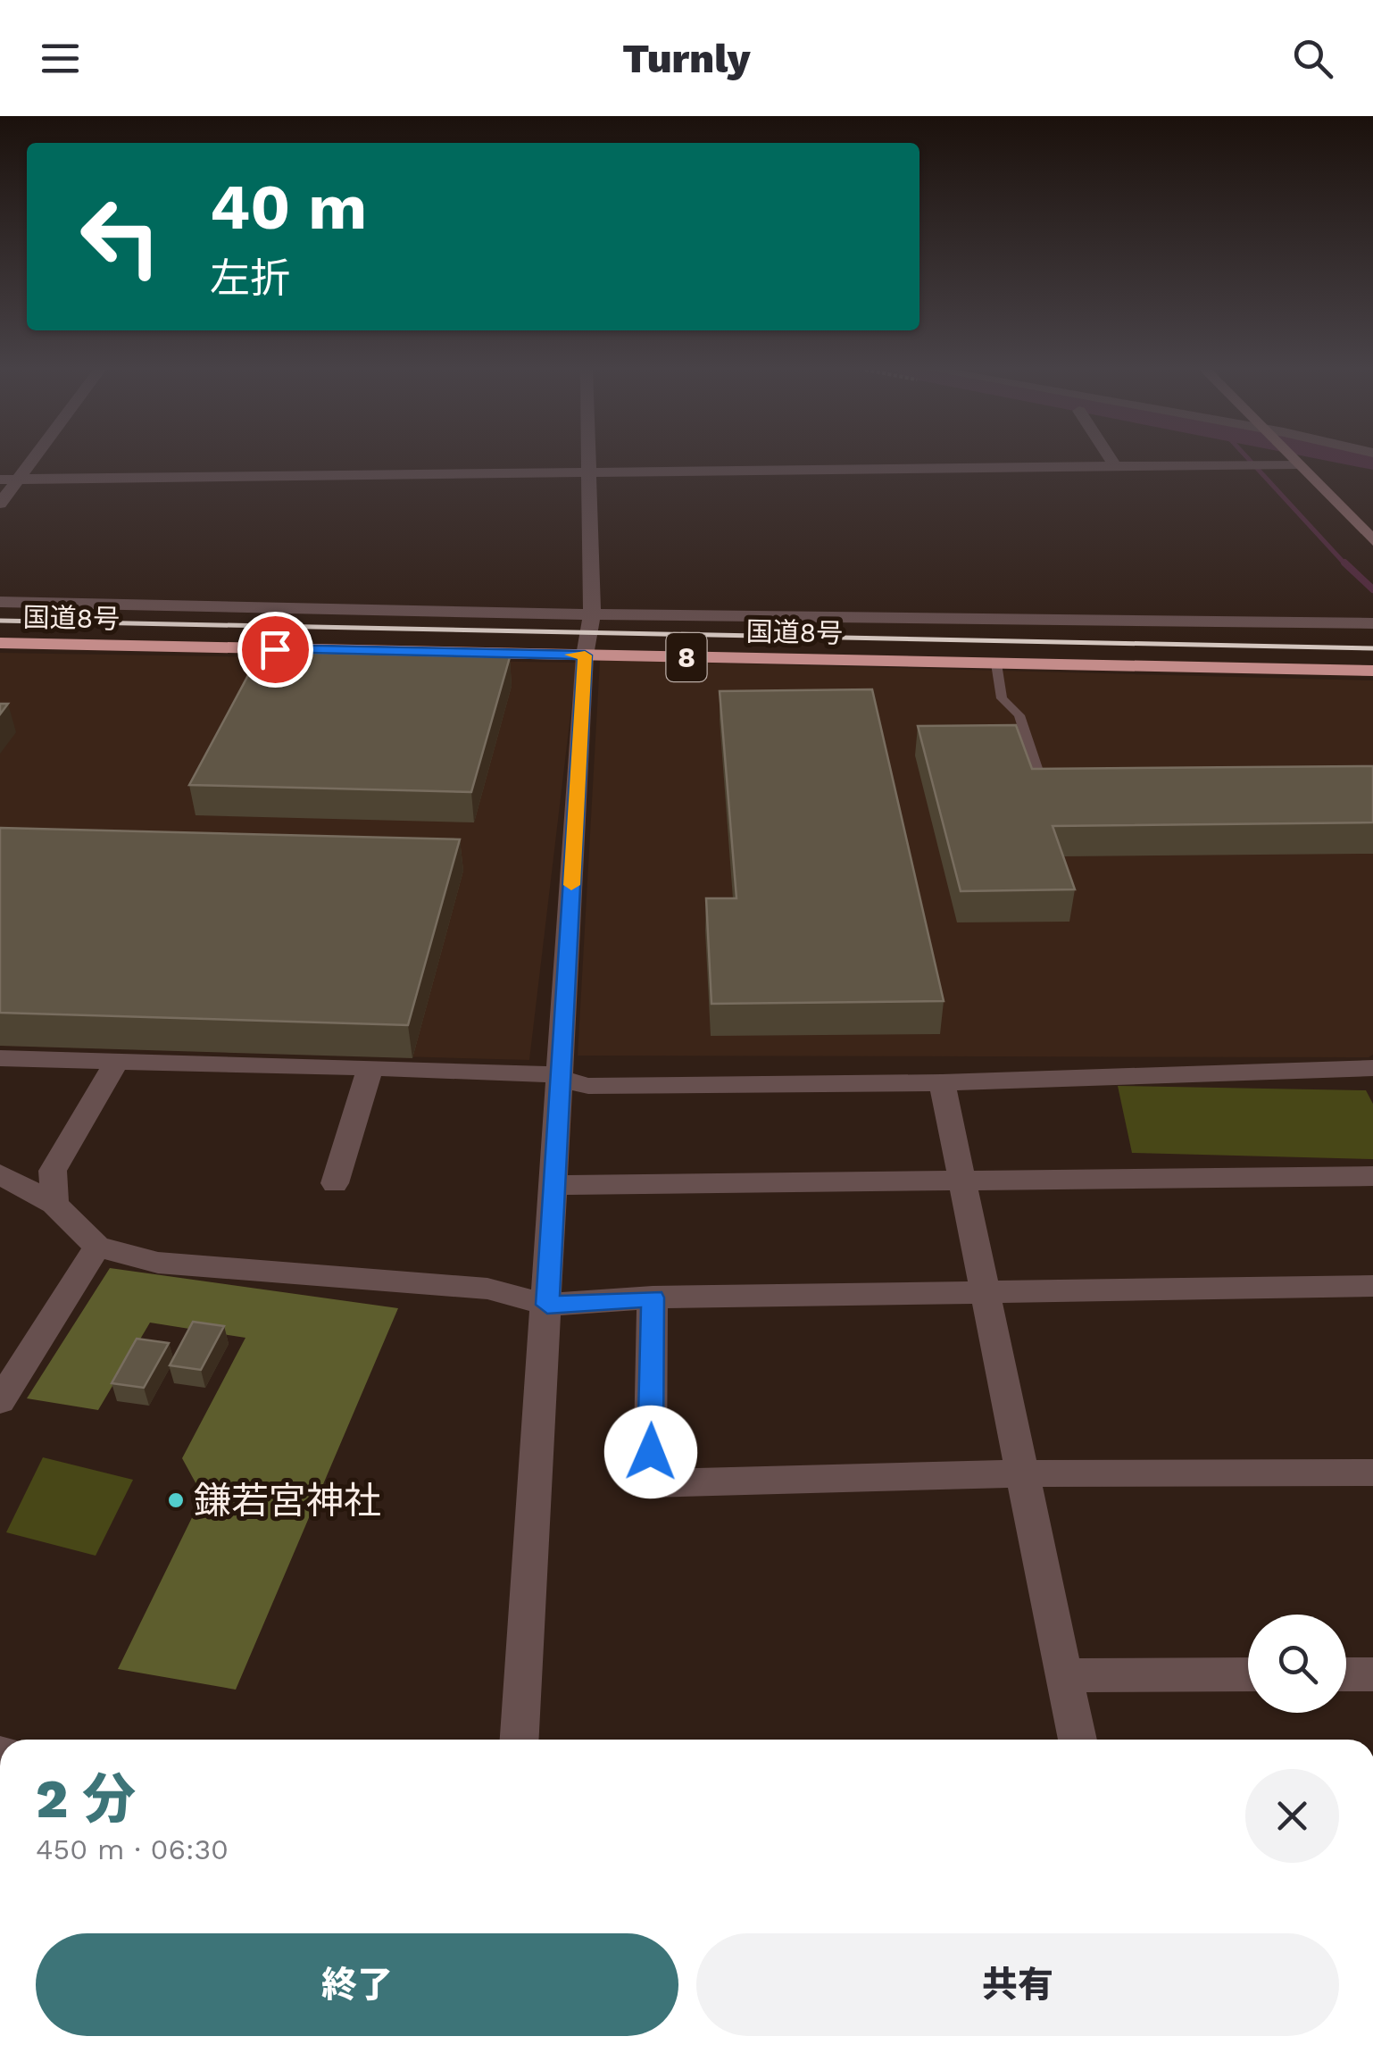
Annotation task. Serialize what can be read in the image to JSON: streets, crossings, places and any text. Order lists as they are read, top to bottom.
{
  "streets": {
    "highway": ["国道8号", "8"]
  },
  "places": ["鎌若宮神社"],
  "page": {
    "header": "Turnly",
    "turn": ["40 m", "左折"],
    "heading": ["2 分", "450 m · 06:30"],
    "buttons": ["終了", "共有"]
  }
}
